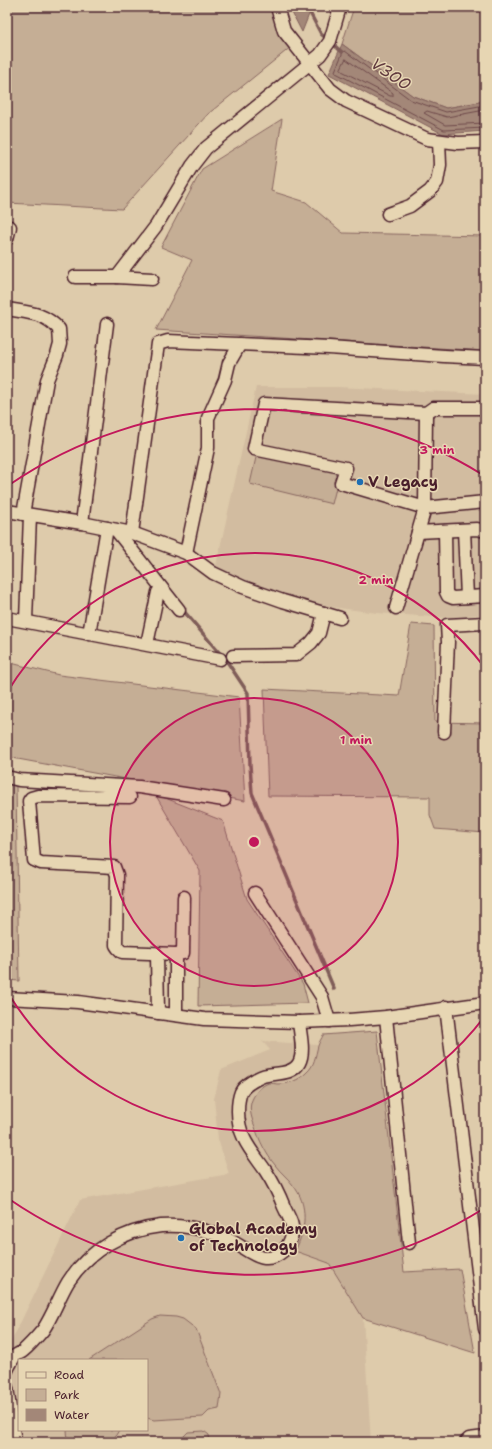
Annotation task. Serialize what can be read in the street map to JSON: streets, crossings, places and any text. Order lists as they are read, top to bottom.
{
  "water": ["V300"],
  "places": ["V Legacy", "Global Academy of Technology"],
  "legend": ["Road", "Park", "Water"],
  "rings": ["3 min", "2 min", "1 min"]
}
